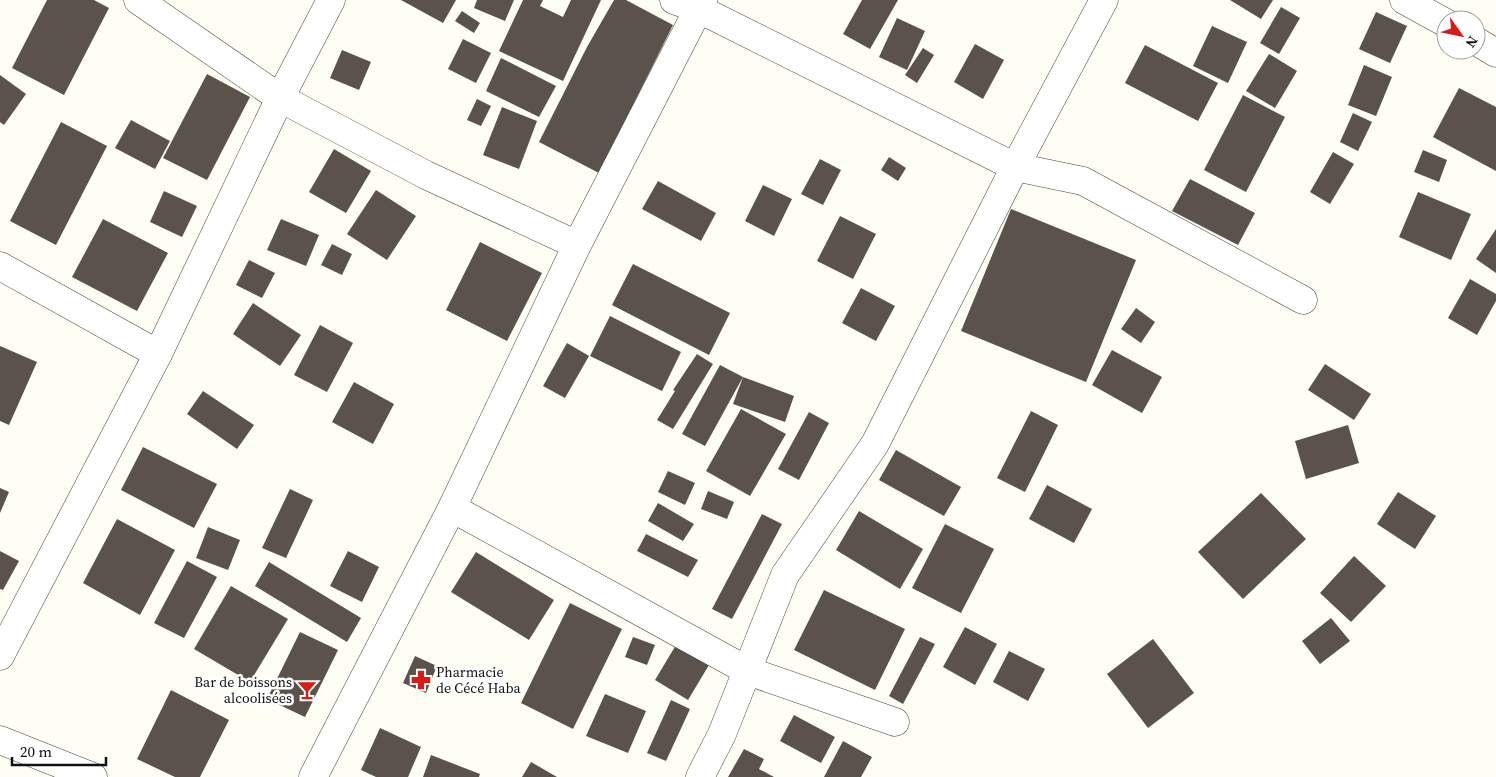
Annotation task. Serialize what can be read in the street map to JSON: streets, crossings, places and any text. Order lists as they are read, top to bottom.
{
  "places": {
    "pharmacy": ["Pharmacie de Cécé Haba"],
    "bar": ["Bar de boissons alcoolisées"]
  },
  "scale_bar": "20 m",
  "north": "bottom right"
}
